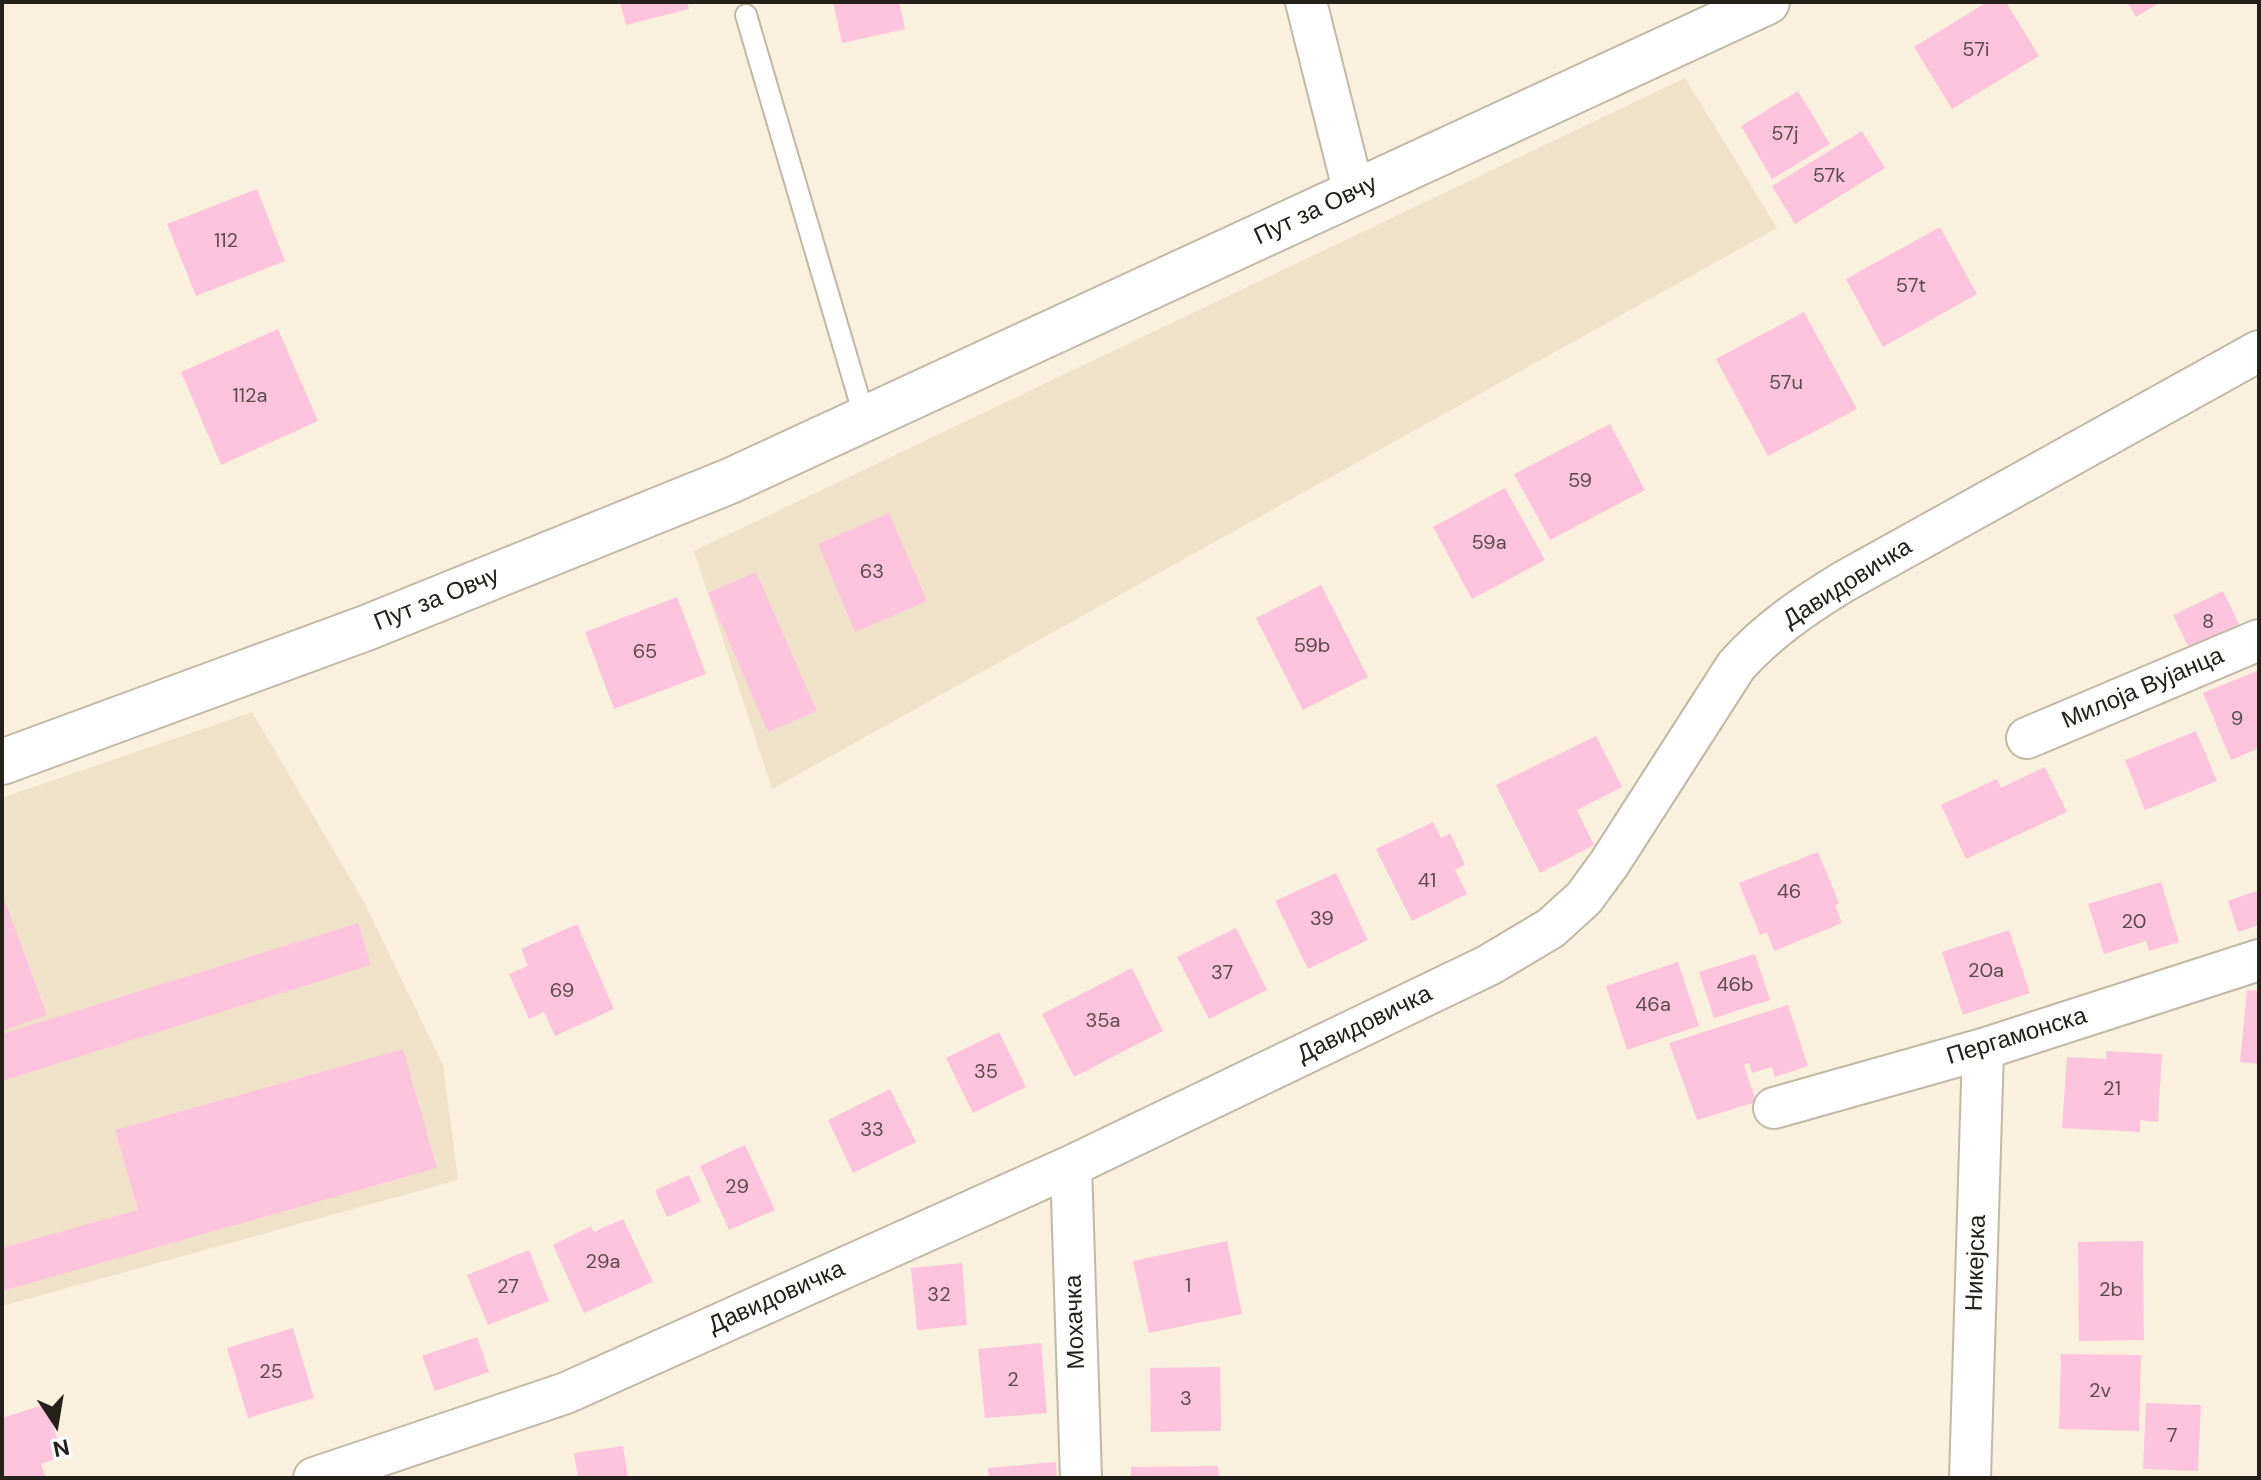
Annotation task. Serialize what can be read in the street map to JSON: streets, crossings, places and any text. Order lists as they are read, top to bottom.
{
  "streets": {
    "street": [
      "Пут за Овчу",
      "Давидовичка",
      "Милоја Вујанца",
      "Пергамонска",
      "Никејска",
      "Мохачка"
    ]
  },
  "crossings": [
    ["Давидовичка", "Мохачка"],
    ["Пергамонска", "Никејска"]
  ],
  "house_numbers": [
    "57i",
    "57j",
    "57k",
    "112",
    "57t",
    "57u",
    "112a",
    "59",
    "59a",
    "63",
    "8",
    "59b",
    "65",
    "9",
    "41",
    "46",
    "39",
    "20",
    "20a",
    "37",
    "46b",
    "69",
    "46a",
    "35a",
    "35",
    "21",
    "33",
    "29",
    "29a",
    "1",
    "27",
    "2b",
    "32",
    "25",
    "2",
    "2v",
    "3",
    "7"
  ],
  "north": "bottom"
}
